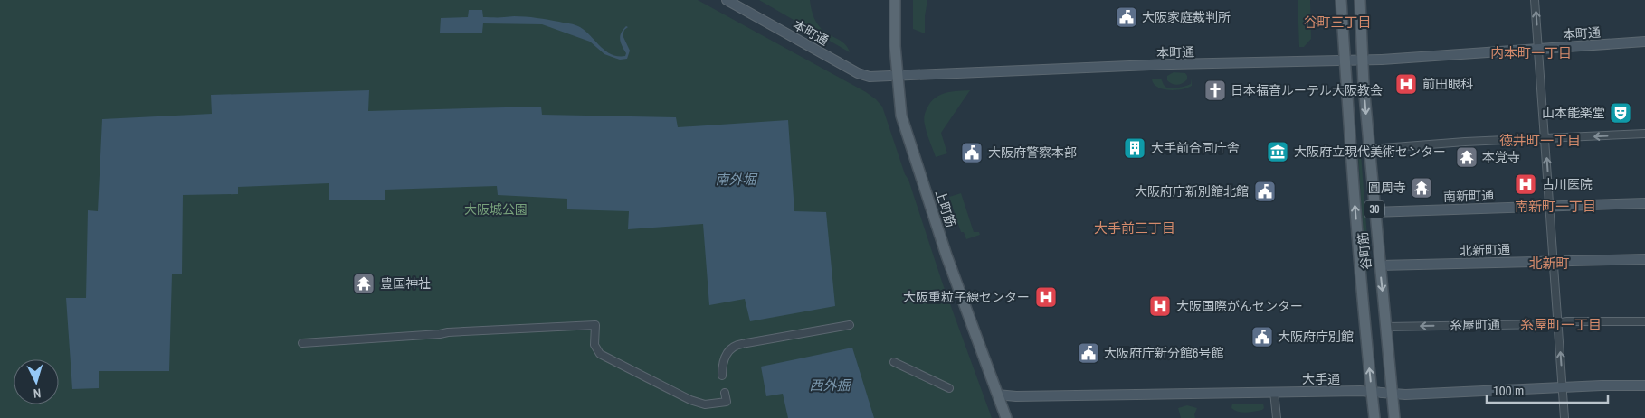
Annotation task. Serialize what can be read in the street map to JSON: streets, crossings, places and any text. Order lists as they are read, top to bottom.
{
  "streets": {
    "main road": ["上町筋", "30", "谷町筋"],
    "street": [
      "本町通",
      "南新町通",
      "北新町通",
      "糸屋町通",
      "大手通"
    ]
  },
  "crossings": [
    ["本町通", "上町筋"],
    ["本町通", "谷町筋"],
    ["南新町通", "谷町筋"],
    ["上町筋", "大手通"],
    ["北新町通", "谷町筋"],
    ["谷町筋", "糸屋町通"],
    ["谷町筋", "大手通"]
  ],
  "one_way": ["糸屋町通"],
  "districts": [
    "谷町三丁目",
    "内本町一丁目",
    "徳井町一丁目",
    "南新町一丁目",
    "大手前三丁目",
    "北新町",
    "糸屋町一丁目"
  ],
  "water": ["南外堀", "西外掘"],
  "parks": ["大阪城公園"],
  "places": {
    "public building": [
      "大阪家庭裁判所",
      "大阪府警察本部",
      "大阪府庁新別館北館",
      "大阪府庁別館",
      "大阪府庁新分館6号館"
    ],
    "hospital": [
      "前田眼科",
      "古川医院",
      "大阪重粒子線センター",
      "大阪国際がんセンター"
    ],
    "church": ["日本福音ルーテル大阪教会"],
    "theatre": ["山本能楽堂"],
    "building": ["大手前合同庁舎"],
    "museum": ["大阪府立現代美術センター"],
    "temple": ["本覚寺", "圓周寺", "豊国神社"]
  },
  "scale_bar": "100 m",
  "north": "bottom"
}
